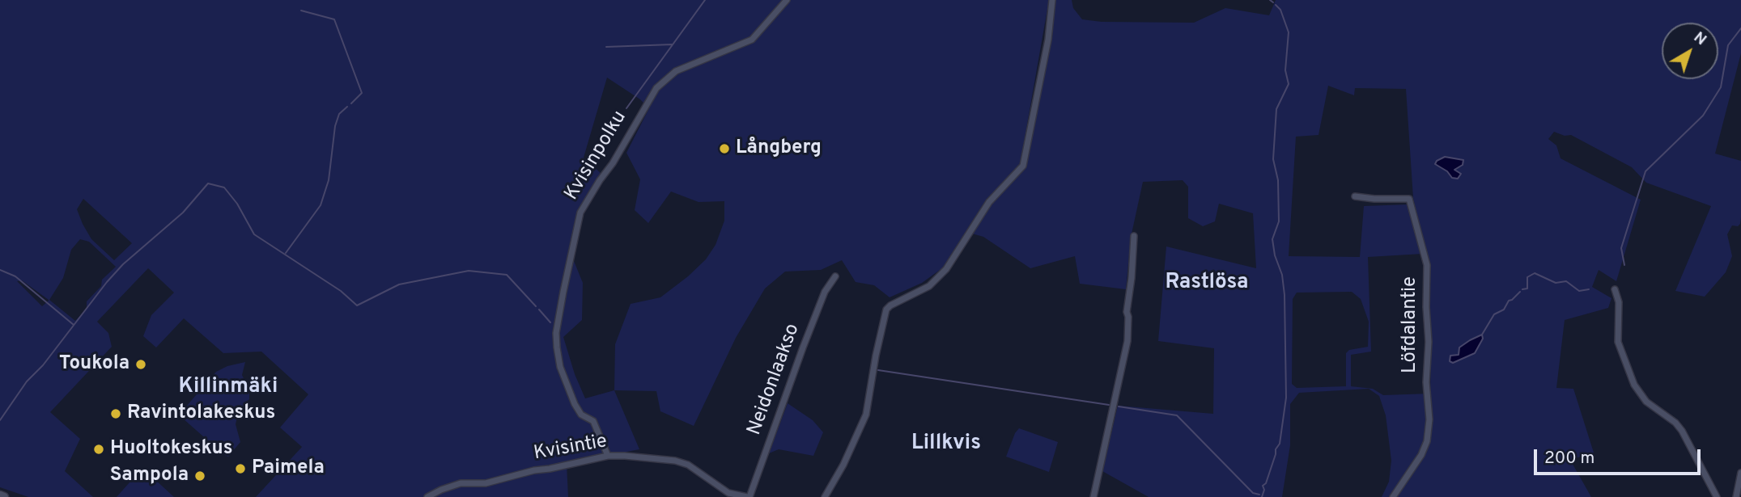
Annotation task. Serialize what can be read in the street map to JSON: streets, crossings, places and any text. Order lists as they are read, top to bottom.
{
  "streets": {
    "street": [
      "Kvisinpolku",
      "Löfdalantie",
      "Neidonlaakso",
      "Kvisintie"
    ]
  },
  "crossings": [
    ["Kvisinpolku", "Kvisintie"],
    ["Neidonlaakso", "Kvisintie"]
  ],
  "districts": ["Rastlösa", "Killinmäki", "Lillkvis"],
  "places": [
    "Långberg",
    "Toukola",
    "Ravintolakeskus",
    "Huoltokeskus",
    "Paimela",
    "Sampola"
  ],
  "scale_bar": "200 m",
  "north": "top right"
}
